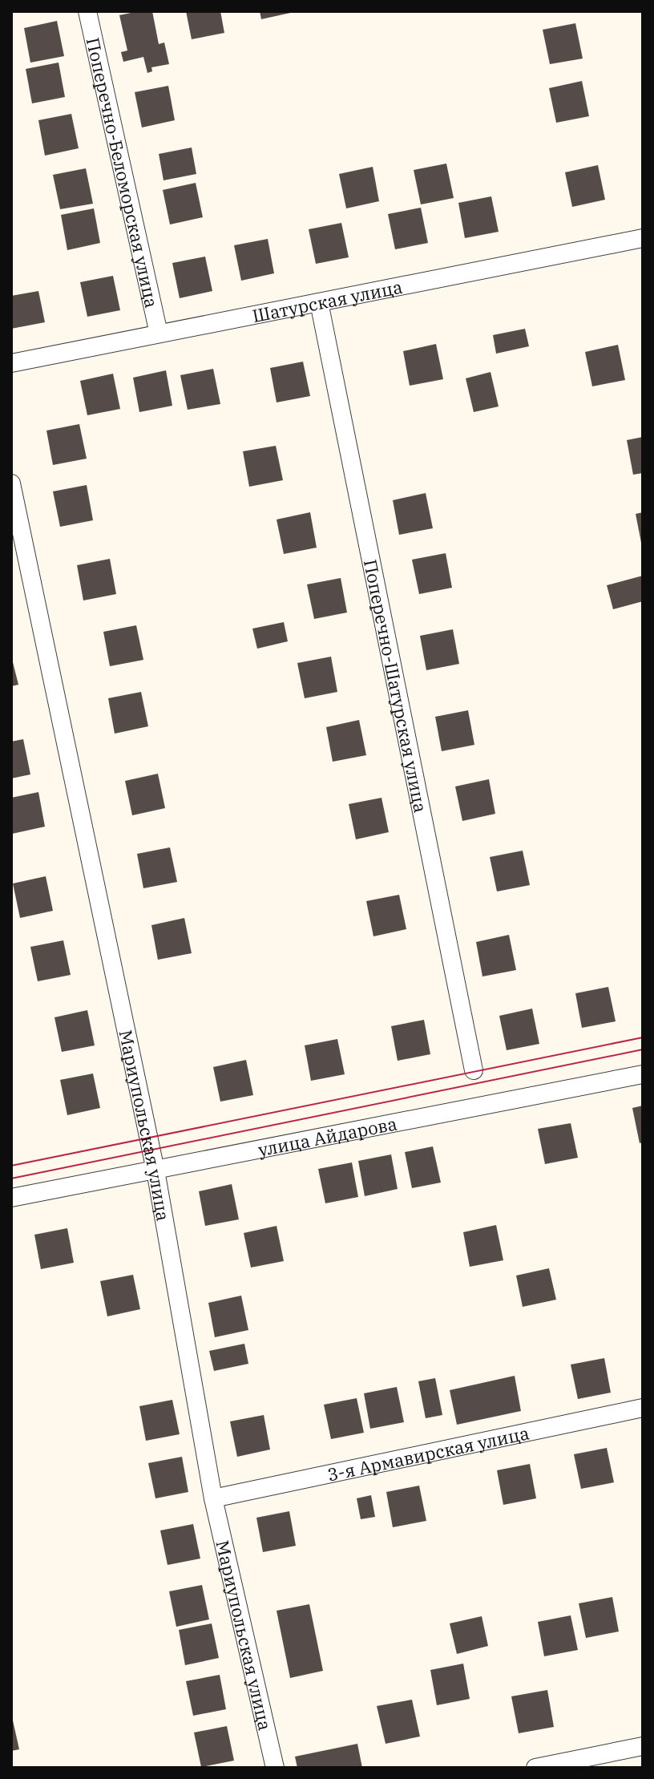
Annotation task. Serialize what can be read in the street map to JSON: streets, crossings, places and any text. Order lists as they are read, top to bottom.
{
  "streets": {
    "street": [
      "Поперечно-Беломорская улица",
      "Шатурская улица",
      "Поперечно-Шатурская улица",
      "Мариупольская улица",
      "улица Айдарова",
      "3-я Армавирская улица"
    ]
  },
  "crossings": [
    ["Поперечно-Беломорская улица", "Шатурская улица"],
    ["Шатурская улица", "Поперечно-Шатурская улица"],
    ["Мариупольская улица", "улица Айдарова"],
    ["Мариупольская улица", "3-я Армавирская улица"]
  ]
}
